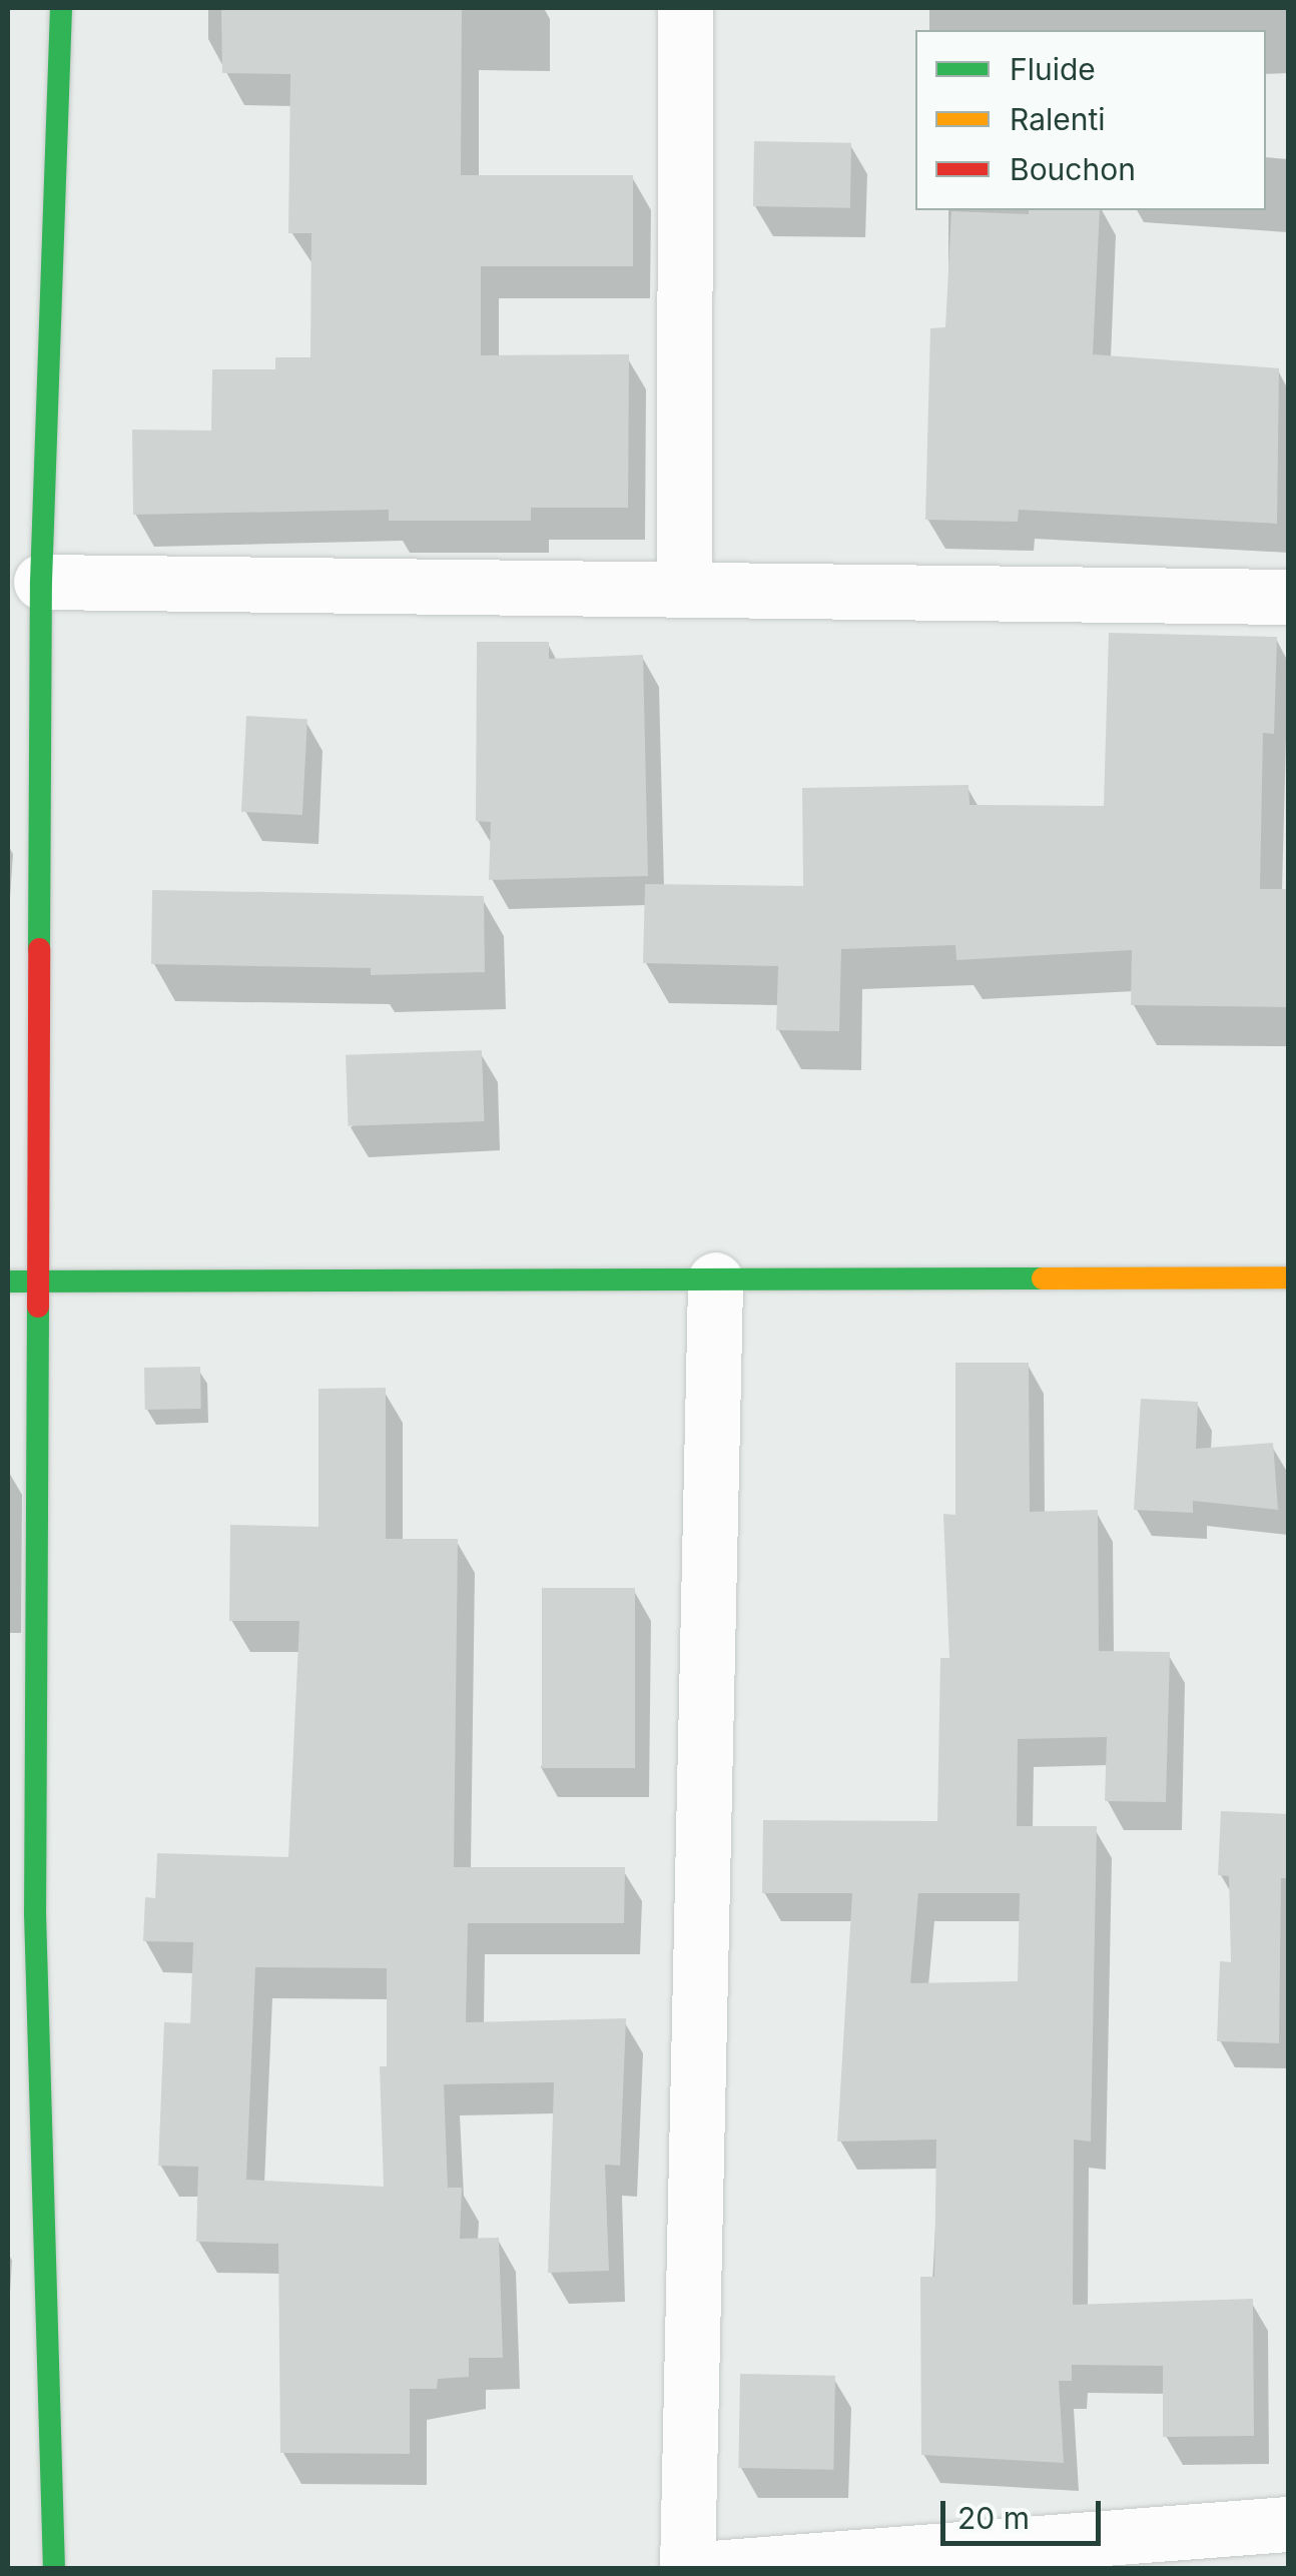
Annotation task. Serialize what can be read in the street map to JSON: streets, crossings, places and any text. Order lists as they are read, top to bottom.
{
  "legend": ["Fluide", "Ralenti", "Bouchon"],
  "scale_bar": "20 m"
}
